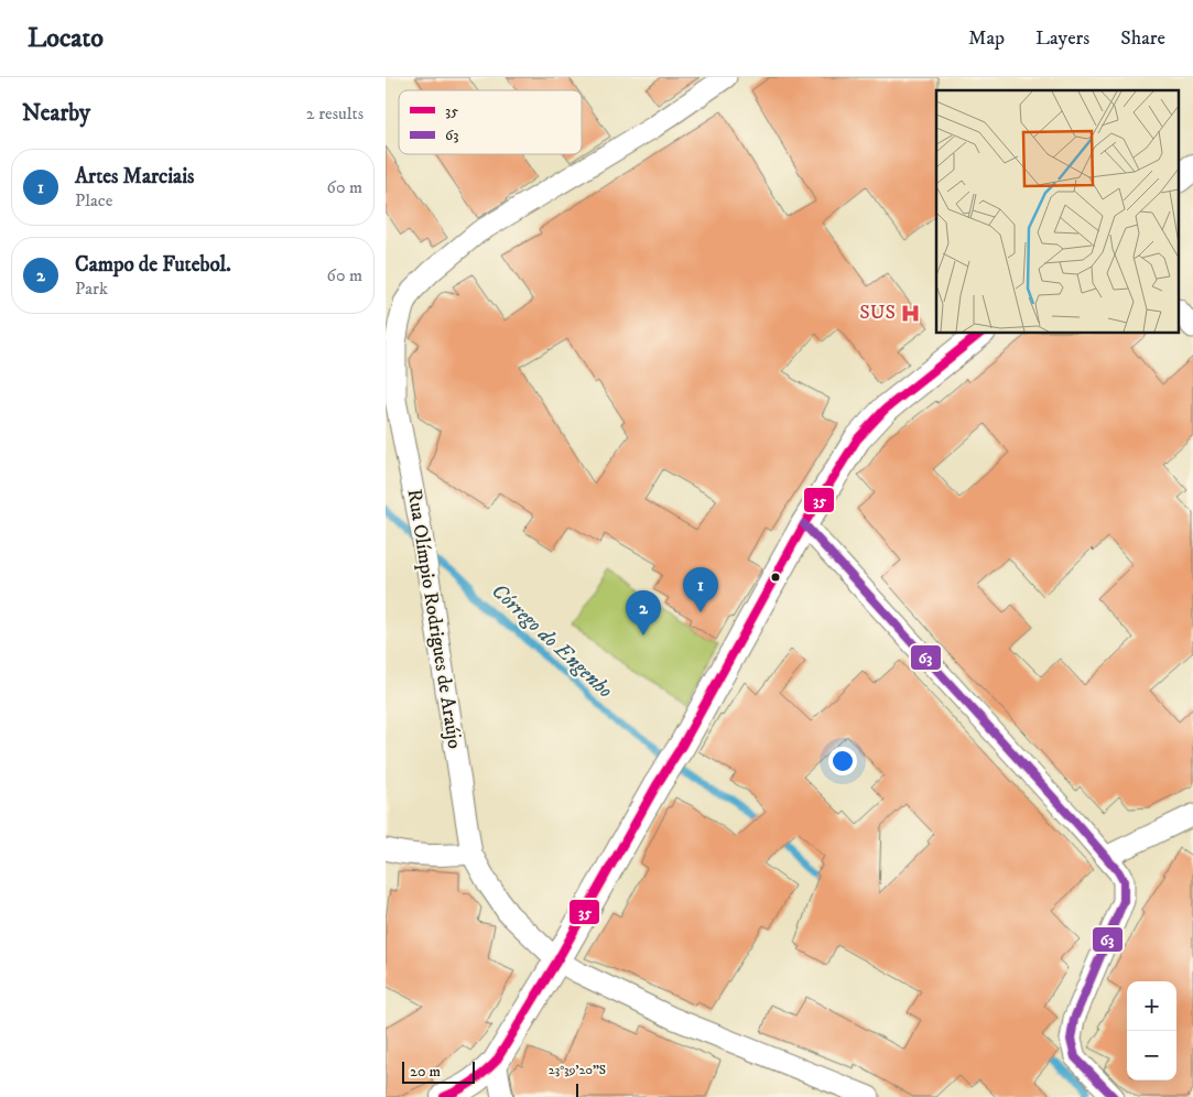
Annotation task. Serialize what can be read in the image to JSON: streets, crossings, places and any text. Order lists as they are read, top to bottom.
{
  "streets": {
    "street": ["Rua Olímpio Rodrigues de Araújo"]
  },
  "water": ["Córrego do Engenho"],
  "places": {
    "hospital": ["SUS"]
  },
  "lines": ["transit line 35", "transit line 63"],
  "legend": ["35", "63"],
  "scale_bar": "20 m",
  "page": {
    "header": "Locato",
    "nav": ["Map", "Layers", "Share"],
    "heading": ["Nearby", "2 results"],
    "list": [
      {
        "mark": "1",
        "name": "Artes Marciais",
        "note": "Place",
        "value": "60 m"
      },
      {
        "mark": "2",
        "name": "Campo de Futebol.",
        "note": "Park",
        "value": "60 m"
      }
    ],
    "pins": ["1", "2"],
    "map_buttons": ["+", "−"],
    "scale": "20 m"
  },
  "coordinates": ["23°39'20\"S"]
}
